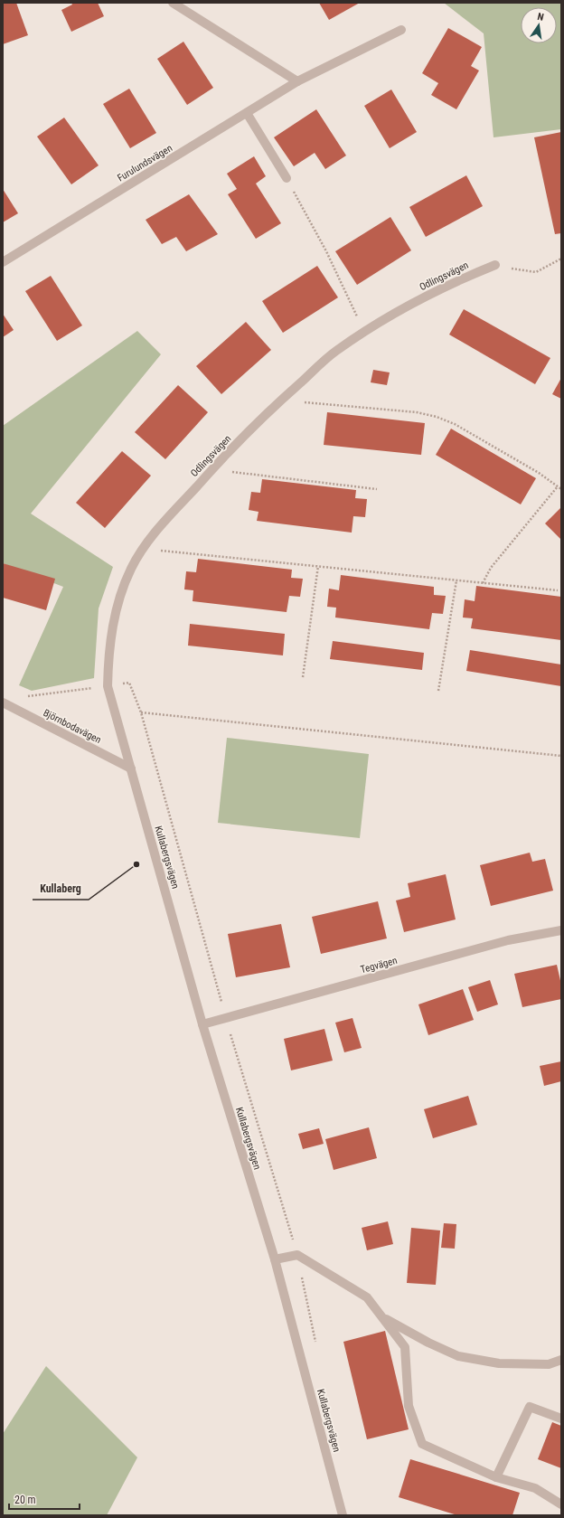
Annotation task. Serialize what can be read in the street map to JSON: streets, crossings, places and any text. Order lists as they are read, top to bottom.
{
  "streets": {
    "street": [
      "Furulundsvägen",
      "Odlingsvägen",
      "Björnbodavägen",
      "Kullabergsvägen",
      "Tegvägen"
    ]
  },
  "crossings": [
    ["Odlingsvägen", "Björnbodavägen"],
    ["Odlingsvägen", "Kullabergsvägen"],
    ["Björnbodavägen", "Kullabergsvägen"],
    ["Kullabergsvägen", "Tegvägen"]
  ],
  "places": ["Kullaberg"],
  "scale_bar": "20 m",
  "north": "top"
}
